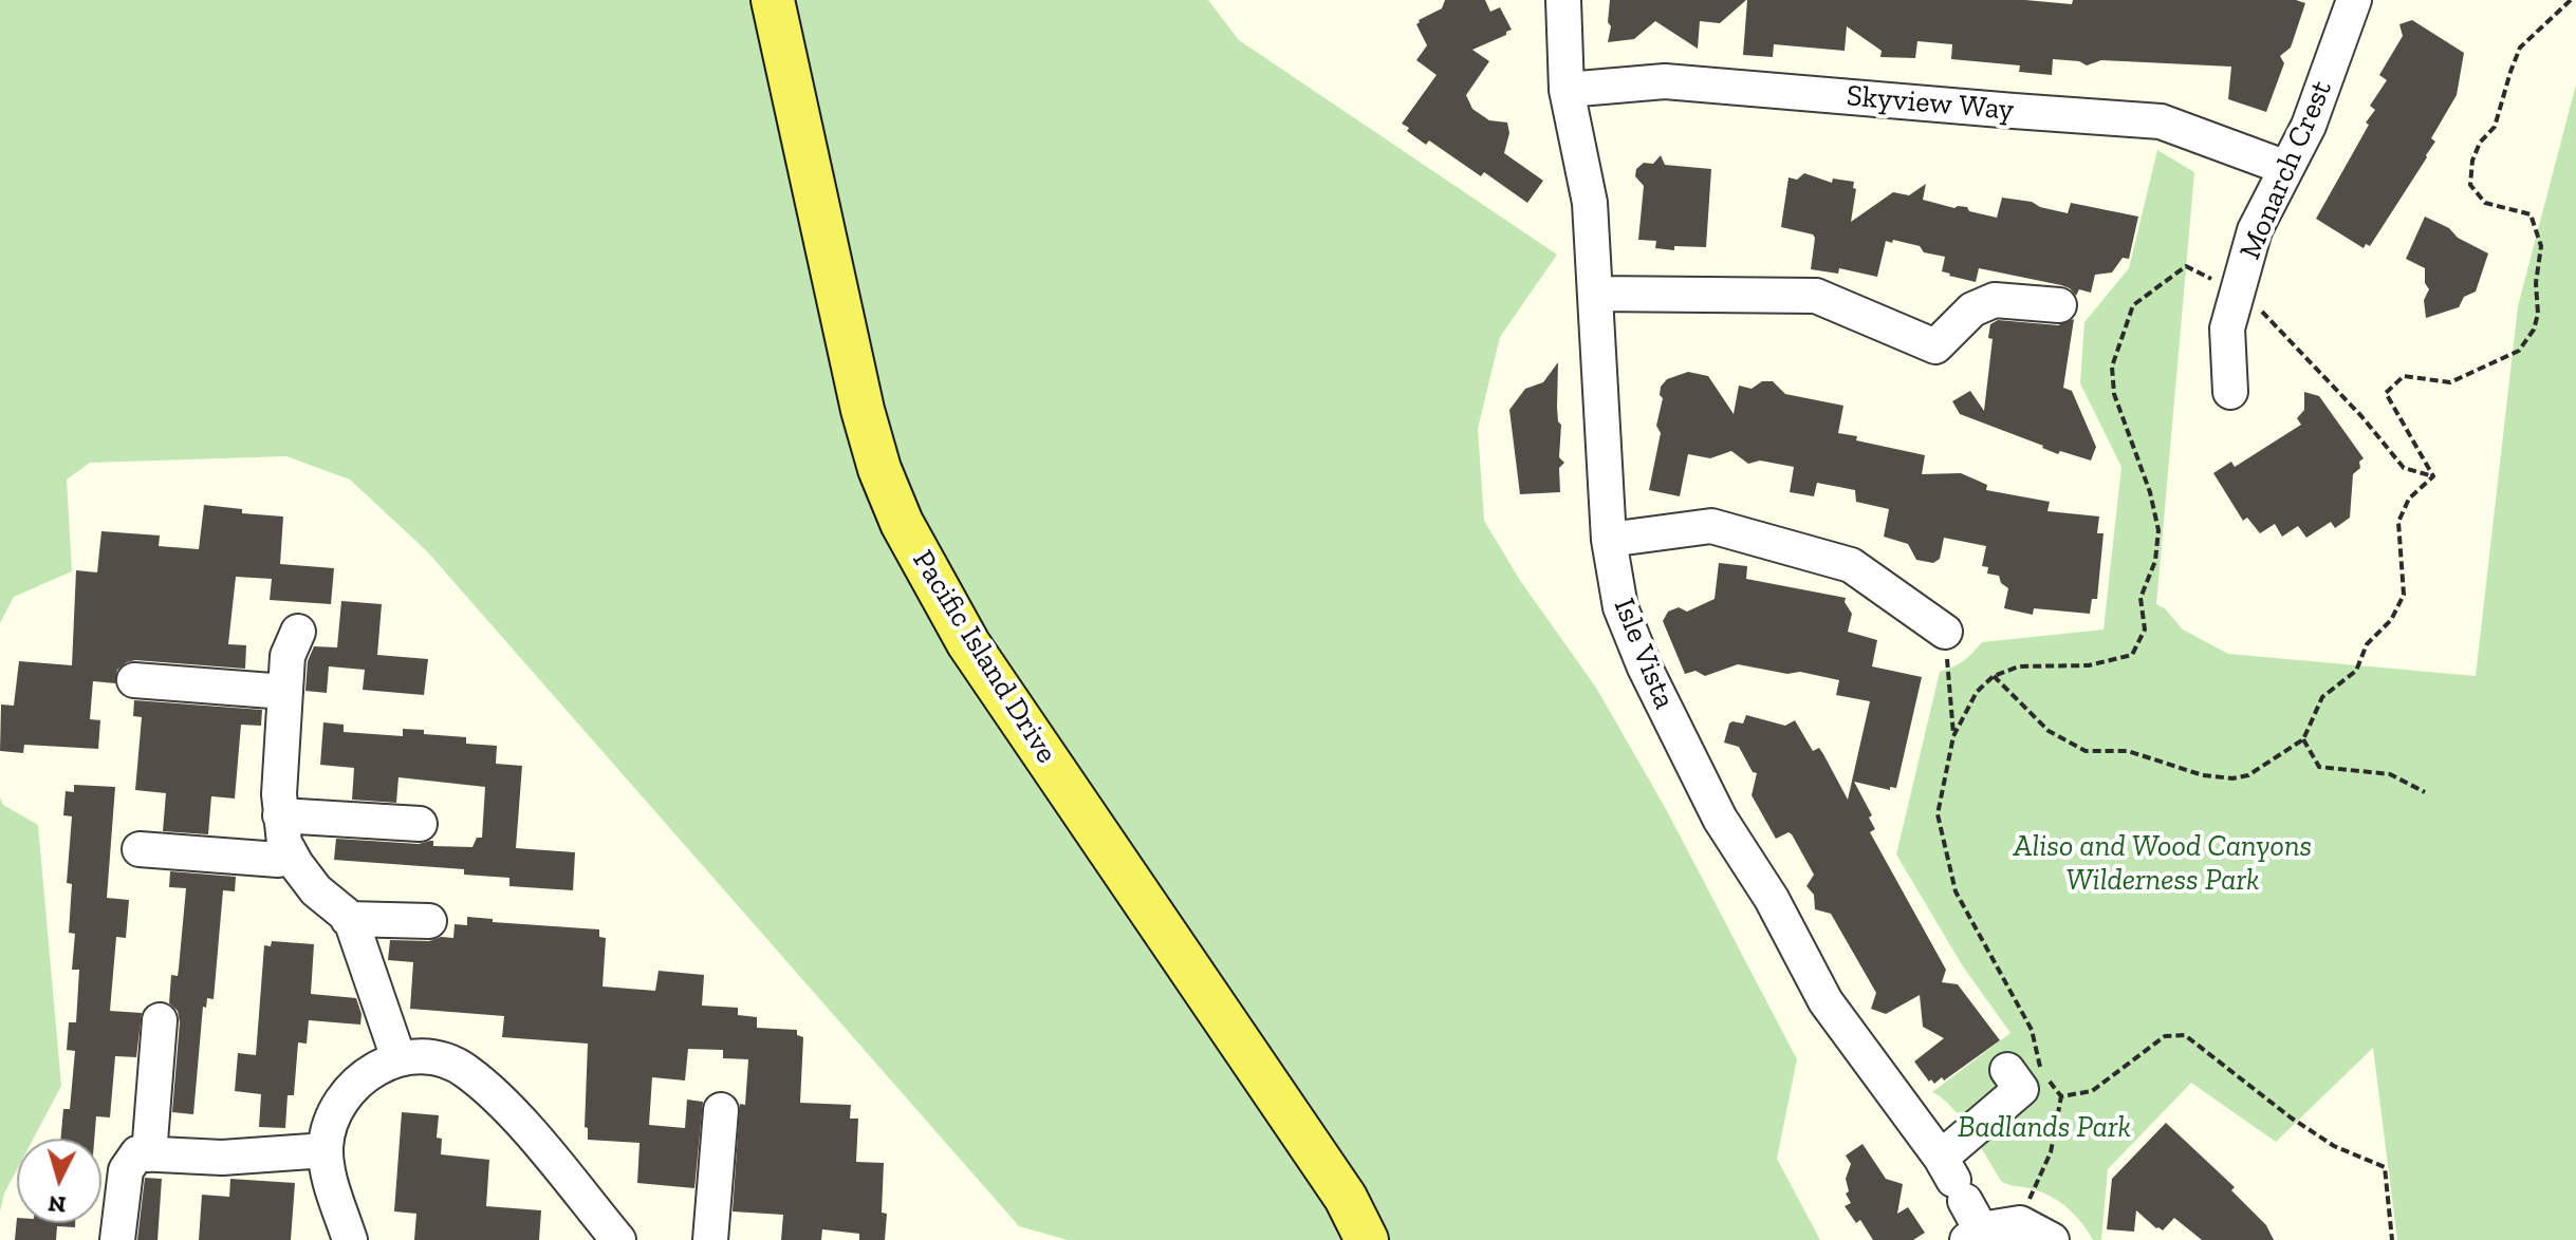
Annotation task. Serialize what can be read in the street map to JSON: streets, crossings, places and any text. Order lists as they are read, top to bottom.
{
  "streets": {
    "main road": ["Pacific Island Drive"],
    "street": ["Skyview Way", "Monarch Crest", "Isle Vista"]
  },
  "crossings": [
    ["Skyview Way", "Monarch Crest"],
    ["Skyview Way", "Isle Vista"]
  ],
  "parks": ["Aliso and Wood Canyons Wilderness Park", "Badlands Park"],
  "north": "bottom"
}
